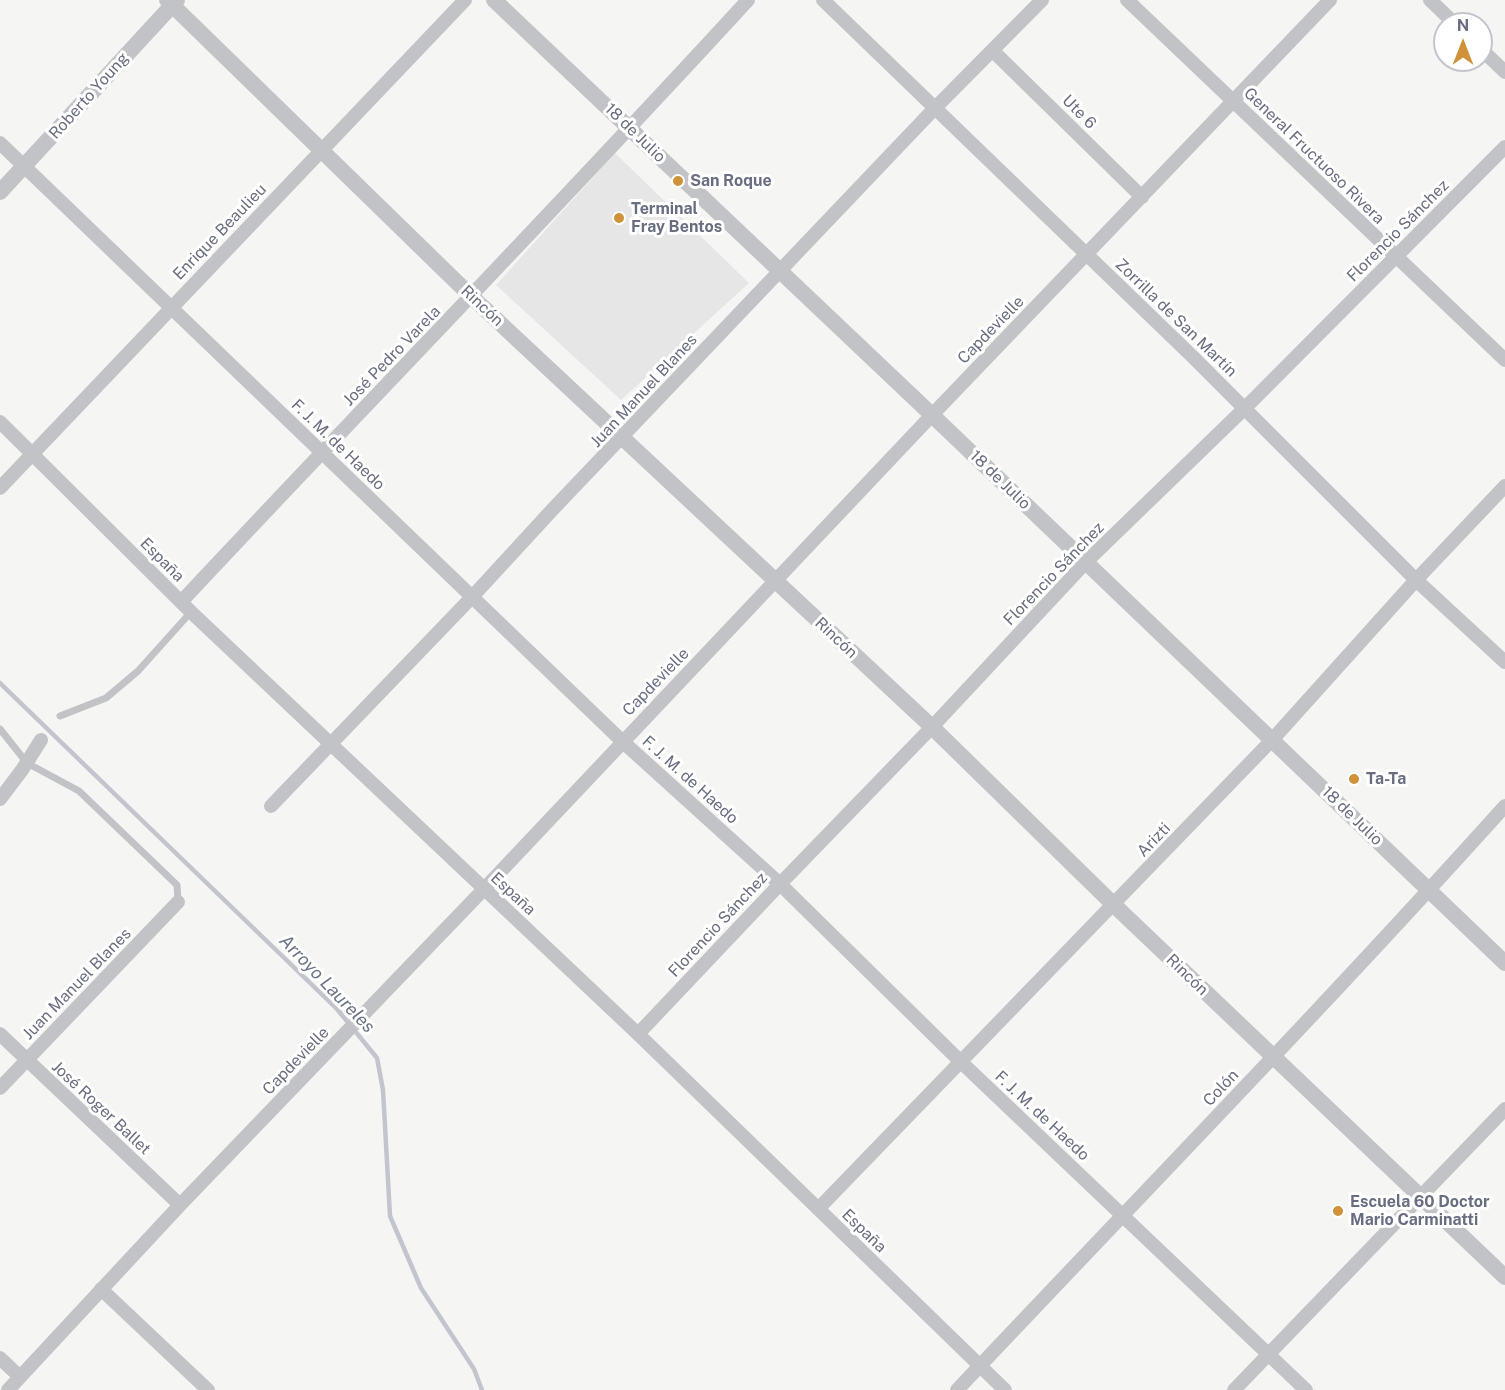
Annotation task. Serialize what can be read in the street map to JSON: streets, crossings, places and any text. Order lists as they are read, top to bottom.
{
  "streets": {
    "street": [
      "Roberto Young",
      "Ute 6",
      "18 de Julio",
      "General Fructuoso Rivera",
      "Florencio Sánchez",
      "Enrique Beaulieu",
      "Rincón",
      "Zorrilla de San Martín",
      "Capdevielle",
      "José Pedro Varela",
      "Juan Manuel Blanes",
      "F. J. M. de Haedo",
      "España",
      "Arizti",
      "Colón",
      "José Roger Ballet"
    ]
  },
  "crossings": [
    ["Roberto Young", "Rincón"],
    ["Roberto Young", "F. J. M. de Haedo"],
    ["Ute 6", "Capdevielle"],
    ["Ute 6", "Juan Manuel Blanes"],
    ["18 de Julio", "Florencio Sánchez"],
    ["18 de Julio", "Capdevielle"],
    ["18 de Julio", "José Pedro Varela"],
    ["18 de Julio", "Juan Manuel Blanes"],
    ["18 de Julio", "Arizti"],
    ["18 de Julio", "Colón"],
    ["General Fructuoso Rivera", "Florencio Sánchez"],
    ["General Fructuoso Rivera", "Capdevielle"],
    ["Florencio Sánchez", "Rincón"],
    ["Florencio Sánchez", "Zorrilla de San Martín"],
    ["Florencio Sánchez", "F. J. M. de Haedo"],
    ["Florencio Sánchez", "España"],
    ["Enrique Beaulieu", "Rincón"],
    ["Enrique Beaulieu", "F. J. M. de Haedo"],
    ["Enrique Beaulieu", "España"],
    ["Rincón", "Capdevielle"],
    ["Rincón", "José Pedro Varela"],
    ["Rincón", "Juan Manuel Blanes"],
    ["Rincón", "Arizti"],
    ["Rincón", "Colón"],
    ["Zorrilla de San Martín", "Capdevielle"],
    ["Zorrilla de San Martín", "Juan Manuel Blanes"],
    ["Zorrilla de San Martín", "Arizti"],
    ["Capdevielle", "F. J. M. de Haedo"],
    ["Capdevielle", "España"],
    ["Capdevielle", "José Roger Ballet"],
    ["José Pedro Varela", "F. J. M. de Haedo"],
    ["José Pedro Varela", "España"],
    ["Juan Manuel Blanes", "F. J. M. de Haedo"],
    ["Juan Manuel Blanes", "España"],
    ["Juan Manuel Blanes", "José Roger Ballet"],
    ["F. J. M. de Haedo", "Arizti"],
    ["F. J. M. de Haedo", "Colón"],
    ["España", "Arizti"],
    ["España", "Colón"]
  ],
  "water": ["Arroyo Laureles"],
  "places": [
    "San Roque",
    "Terminal Fray Bentos",
    "Ta-Ta",
    "Escuela 60 Doctor Mario Carminatti"
  ],
  "north": "top"
}
